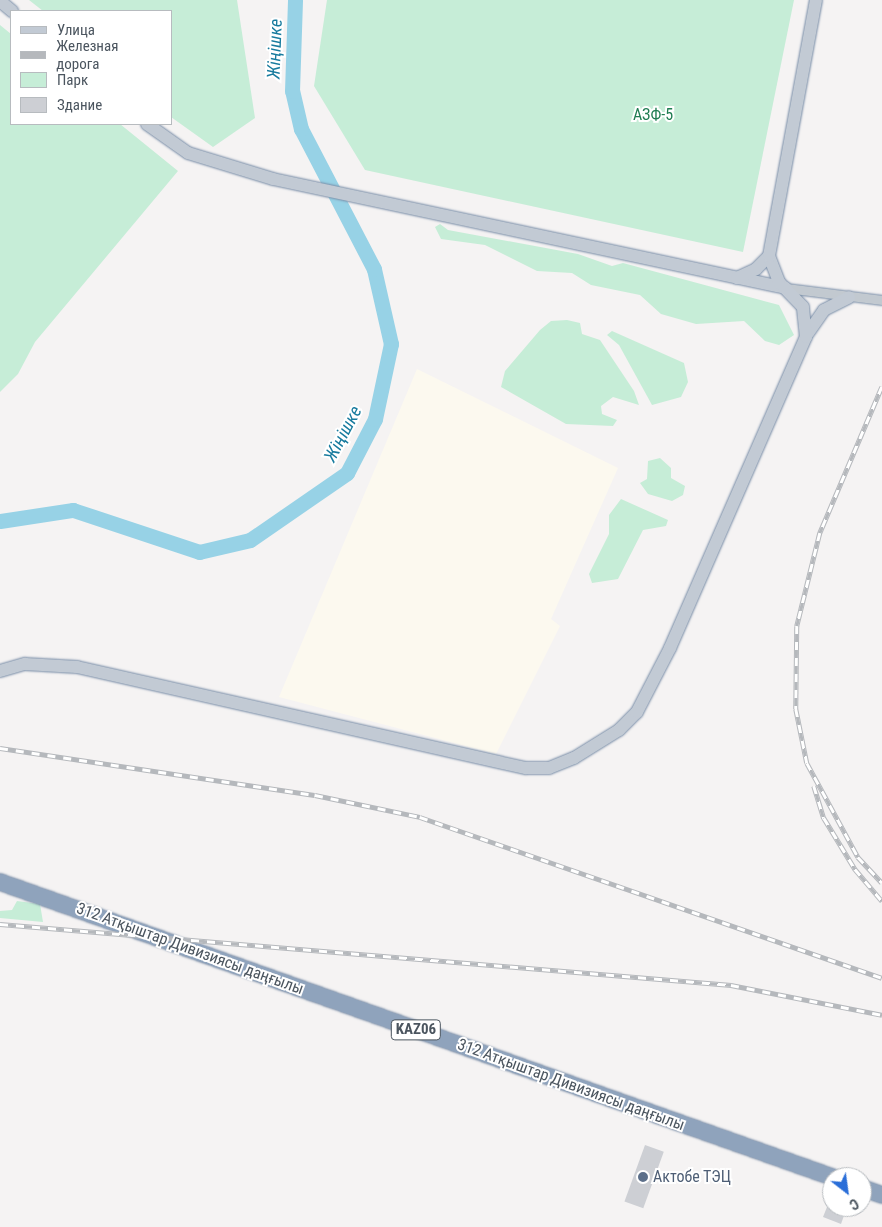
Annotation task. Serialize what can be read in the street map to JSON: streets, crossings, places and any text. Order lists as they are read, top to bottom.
{
  "streets": {
    "highway": ["312 Атқыштар Дивизиясы даңғылы", "KАZ06"]
  },
  "water": ["Жіңішке"],
  "parks": ["АЗФ-5"],
  "places": ["Актобе ТЭЦ"],
  "legend": [
    "Улица",
    "Железная дорога",
    "Парк",
    "Здание"
  ],
  "north": "bottom right"
}
